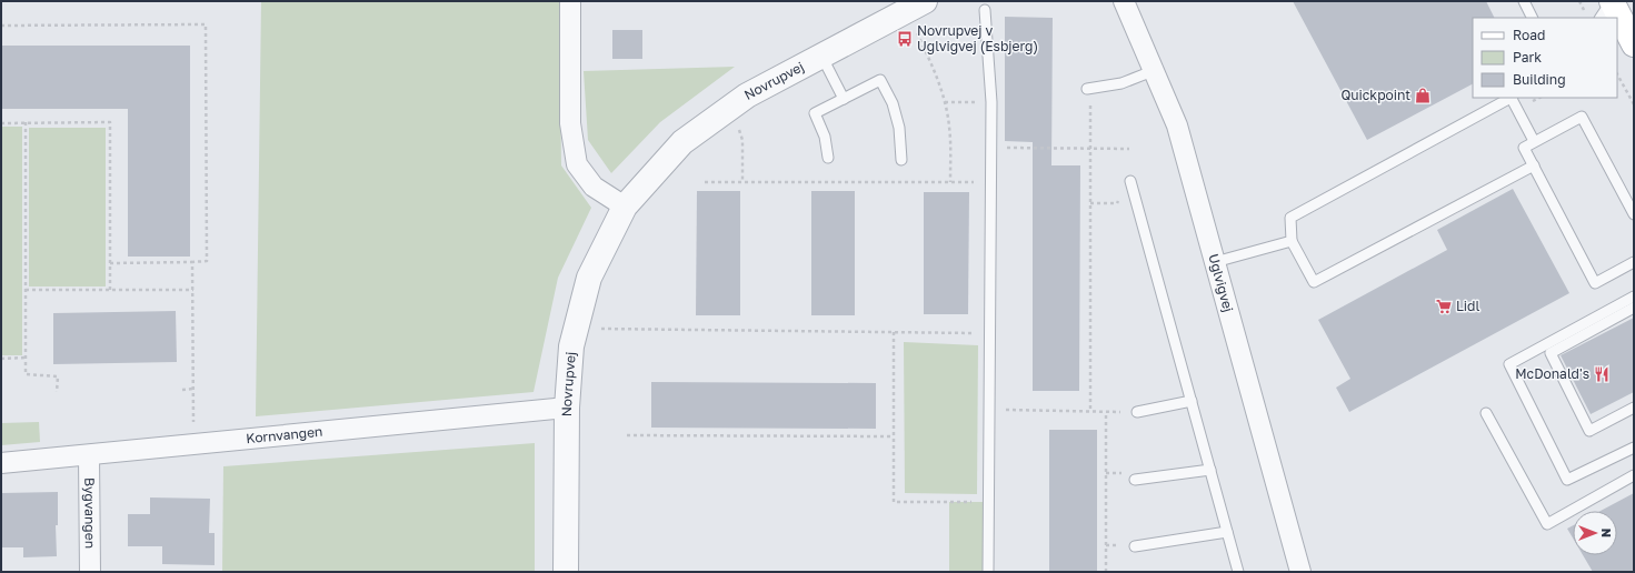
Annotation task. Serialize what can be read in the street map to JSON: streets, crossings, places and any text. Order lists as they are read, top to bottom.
{
  "streets": {
    "street": [
      "Novrupvej",
      "Uglvigvej",
      "Kornvangen",
      "Bygvangen"
    ]
  },
  "crossings": [
    ["Novrupvej", "Kornvangen"],
    ["Kornvangen", "Bygvangen"]
  ],
  "places": {
    "bus stop": ["Novrupvej v Uglvigvej (Esbjerg)"],
    "shop": ["Quickpoint"],
    "supermarket": ["Lidl"],
    "restaurant": ["McDonald's"]
  },
  "legend": ["Road", "Park", "Building"],
  "north": "right"
}
